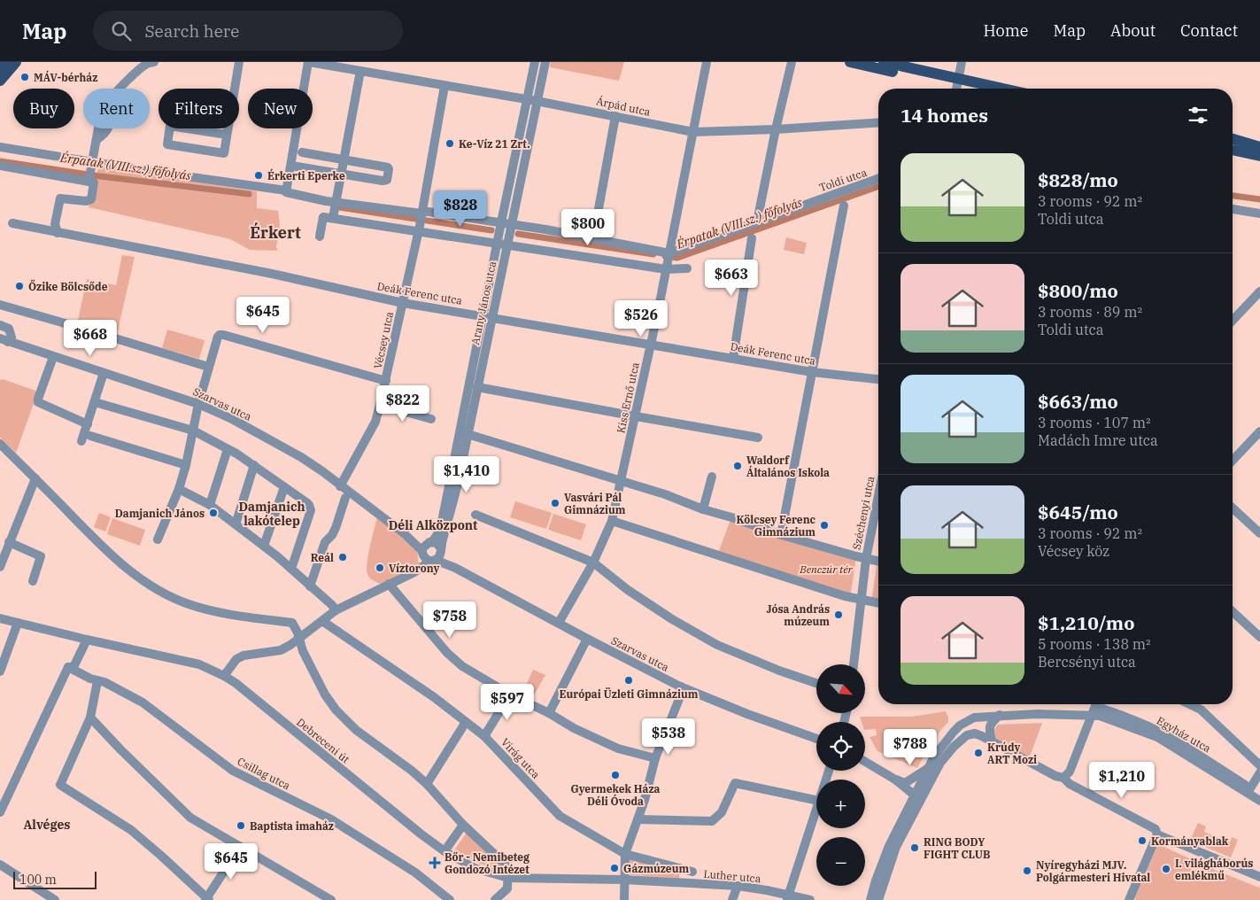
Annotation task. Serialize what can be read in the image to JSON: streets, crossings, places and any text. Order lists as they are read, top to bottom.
{
  "streets": {
    "street": [
      "Árpád utca",
      "Toldi utca",
      "Deák Ferenc utca",
      "Arany János utca",
      "Vécsey utca",
      "Kiss Ernő utca",
      "Szarvas utca",
      "Széchenyi utca",
      "Egyház utca",
      "Debreceni út",
      "Virág utca",
      "Csillag utca",
      "Luther utca"
    ]
  },
  "crossings": [
    ["Árpád utca", "Arany János utca"],
    ["Árpád utca", "Vécsey utca"],
    ["Árpád utca", "Kiss Ernő utca"],
    ["Toldi utca", "Arany János utca"],
    ["Toldi utca", "Vécsey utca"],
    ["Toldi utca", "Kiss Ernő utca"],
    ["Deák Ferenc utca", "Arany János utca"],
    ["Deák Ferenc utca", "Vécsey utca"],
    ["Deák Ferenc utca", "Kiss Ernő utca"],
    ["Arany János utca", "Szarvas utca"],
    ["Vécsey utca", "Szarvas utca"],
    ["Kiss Ernő utca", "Szarvas utca"],
    ["Debreceni út", "Luther utca"]
  ],
  "districts": [
    "Érkert",
    "Damjanich lakótelep",
    "Déli Alközpont",
    "Alvéges"
  ],
  "water": ["Érpatak (VIII.sz.) főfolyás"],
  "parks": ["Benczúr tér"],
  "places": {
    "other": [
      "MÁV-bérház",
      "Ke-Víz 21 Zrt.",
      "Érkerti Eperke",
      "Őzike Bölcsőde",
      "Waldorf Általános Iskola",
      "Vasvári Pál Gimnázium",
      "Damjanich János",
      "Kölcsey Ferenc Gimnázium",
      "Reál",
      "Víztorony",
      "Jósa András múzeum",
      "Európai Üzleti Gimnázium",
      "Krúdy ART Mozi",
      "Gyermekek Háza Déli Óvoda",
      "Baptista imaház",
      "Kormányablak",
      "RING BODY FIGHT CLUB",
      "Gázmúzeum",
      "I. világháborús emlékmű",
      "Nyíregyházi MJV. Polgármesteri Hivatal"
    ],
    "health": ["Bőr - Nemibeteg Gondozó Intézet"]
  },
  "scale_bar": "100 m",
  "north": "bottom right",
  "page": {
    "header": "Map",
    "search": "Search here",
    "nav": [
      "Home",
      "Map",
      "About",
      "Contact"
    ],
    "chip": [
      "Buy",
      "Rent",
      "Filters",
      "New"
    ],
    "heading": "14 homes",
    "list": [
      {
        "name": "$828/mo",
        "note": "3 rooms · 92 m² · Toldi utca"
      },
      {
        "name": "$800/mo",
        "note": "3 rooms · 89 m² · Toldi utca"
      },
      {
        "name": "$663/mo",
        "note": "3 rooms · 107 m² · Madách Imre utca"
      },
      {
        "name": "$645/mo",
        "note": "3 rooms · 92 m² · Vécsey köz"
      },
      {
        "name": "$1,210/mo",
        "note": "5 rooms · 138 m² · Bercsényi utca"
      }
    ],
    "price": [
      "$828",
      "$800",
      "$663",
      "$645",
      "$526",
      "$668",
      "$822",
      "$1,410",
      "$758",
      "$597",
      "$538",
      "$788",
      "$1,210",
      "$645"
    ],
    "map_buttons": ["+", "−"],
    "scale": "100 m"
  }
}
